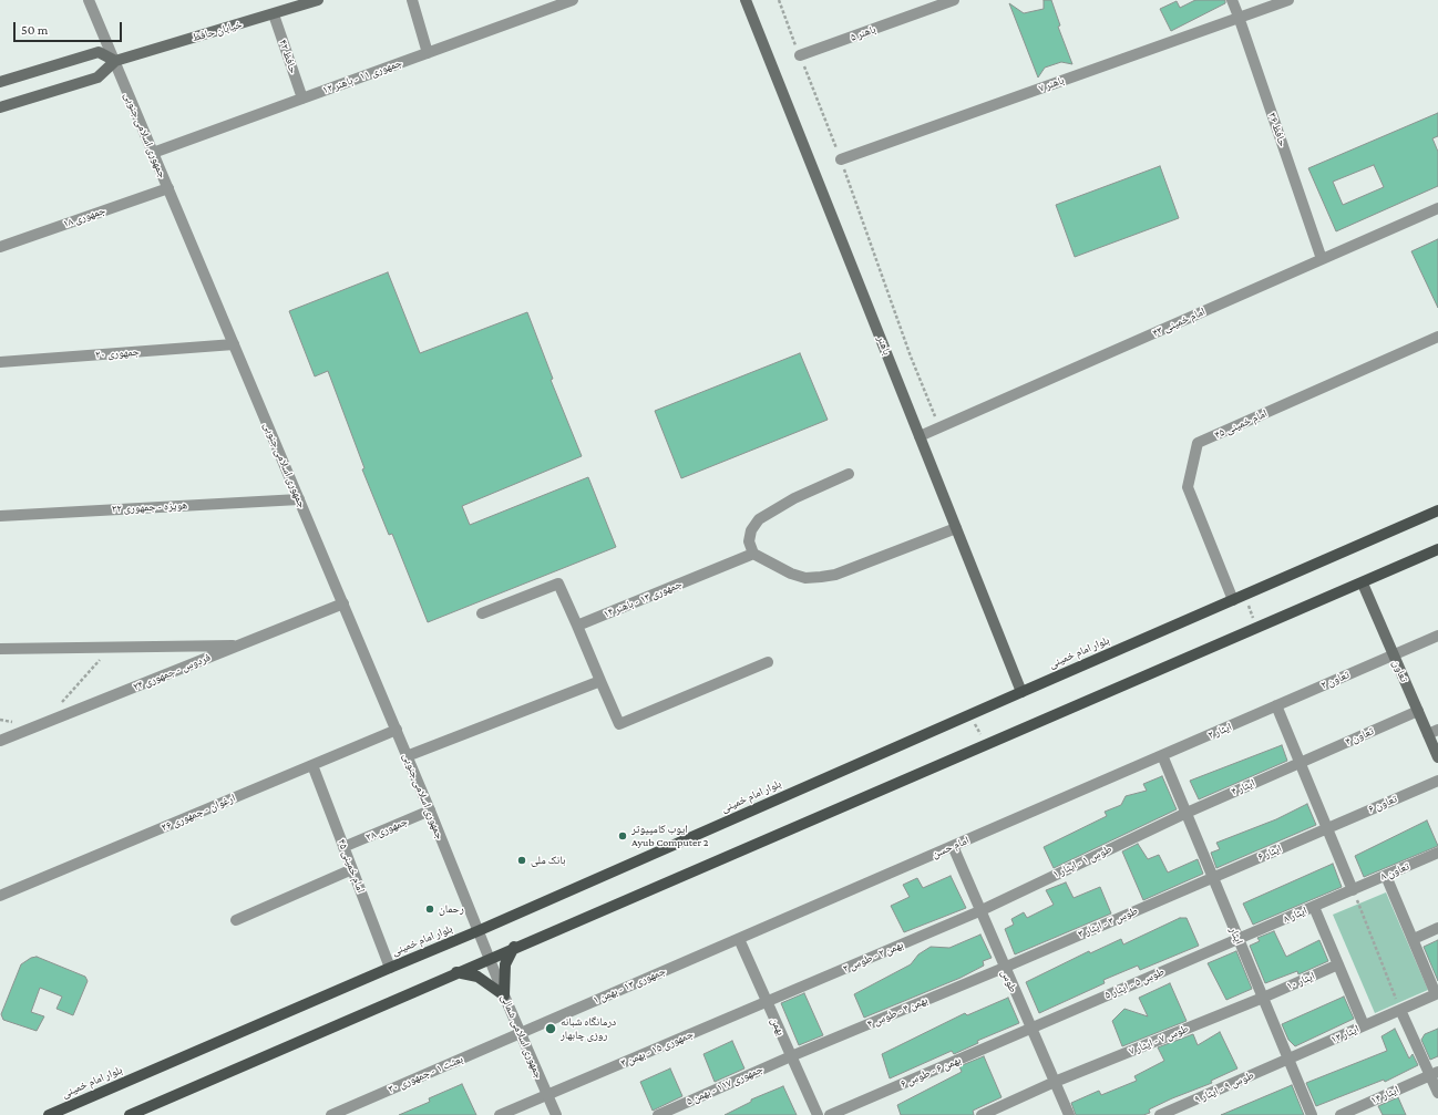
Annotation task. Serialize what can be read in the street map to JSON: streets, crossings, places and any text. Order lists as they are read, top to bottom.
{
  "streets": {
    "main road": [
      "خیابان حافظ",
      "باهنر",
      "بلوار امام خمینی",
      "تعاون"
    ],
    "street": [
      "باهنر ۵",
      "حافظ ۴۲",
      "جمهوری ۱۱ - باهنر ۱۲",
      "باهنر ۷",
      "حافظ ۳۶",
      "جمهوری اسلامی جنوبی",
      "جمهوری ۱۸",
      "امام خمینی ۴۳",
      "جمهوری ۲۰",
      "امام خمینی ۴۵",
      "هویزه - جمهوری ۲۲",
      "جمهوری ۱۳ - باهنر ۱۴",
      "فردوس - جمهوری ۲۴",
      "تعاون ۲",
      "ایثار ۲",
      "تعاون ۴",
      "ایثار ۴",
      "تعاون ۶",
      "ارغوان - جمهوری ۲۶",
      "جمهوری ۲۸",
      "امام حسن",
      "ایثار ۶",
      "طوس ۱ - ایثار ۱",
      "تعاون ۸",
      "ایثار ۸",
      "طوس ۳ - ایثار ۳",
      "ایثار",
      "بهمن ۲ - طوس ۲",
      "طوس",
      "ایثار ۱۰",
      "طوس ۵ - ایثار ۵",
      "جمهوری ۱۳ - بهمن ۱",
      "بهمن ۴ - طوس ۴",
      "بهمن",
      "ایثار ۱۲",
      "جمهوری اسلامی شمالی",
      "طوس ۷ - ایثار ۷",
      "جمهوری ۱۵ - بهمن ۳",
      "بهمن ۶ - طوس ۶",
      "بعثت ۱ - جمهوری ۳۰",
      "جمهوری ۱۱۷ - بهمن ۵",
      "طوس ۹ - ایثار ۹",
      "ایثار ۱۴"
    ]
  },
  "crossings": [
    ["خیابان حافظ", "حافظ ۴۲"],
    ["خیابان حافظ", "جمهوری اسلامی جنوبی"],
    ["حافظ ۴۲", "جمهوری ۱۱ - باهنر ۱۲"],
    ["جمهوری ۱۱ - باهنر ۱۲", "جمهوری اسلامی جنوبی"],
    ["باهنر ۷", "حافظ ۳۶"],
    ["حافظ ۳۶", "امام خمینی ۴۳"],
    ["جمهوری اسلامی جنوبی", "جمهوری ۱۸"],
    ["جمهوری اسلامی جنوبی", "جمهوری ۲۰"],
    ["جمهوری اسلامی جنوبی", "هویزه - جمهوری ۲۲"],
    ["جمهوری اسلامی جنوبی", "بلوار امام خمینی"],
    ["جمهوری اسلامی جنوبی", "فردوس - جمهوری ۲۴"],
    ["جمهوری اسلامی جنوبی", "ارغوان - جمهوری ۲۶"],
    ["جمهوری اسلامی جنوبی", "جمهوری ۲۸"],
    ["جمهوری اسلامی جنوبی", "جمهوری اسلامی شمالی"],
    ["امام خمینی ۴۳", "باهنر"],
    ["باهنر", "بلوار امام خمینی"],
    ["امام خمینی ۴۵", "بلوار امام خمینی"],
    ["امام خمینی ۴۵", "ارغوان - جمهوری ۲۶"],
    ["امام خمینی ۴۵", "جمهوری ۲۸"],
    ["تعاون", "تعاون ۲"],
    ["تعاون", "تعاون ۴"],
    ["تعاون ۲", "ایثار ۲"],
    ["ایثار ۲", "امام حسن"],
    ["ایثار ۲", "ایثار"],
    ["تعاون ۴", "ایثار ۴"],
    ["ایثار ۴", "طوس ۱ - ایثار ۱"],
    ["ایثار ۴", "ایثار"],
    ["تعاون ۶", "ایثار ۶"],
    ["امام حسن", "ایثار"],
    ["امام حسن", "طوس"],
    ["امام حسن", "جمهوری ۱۳ - بهمن ۱"],
    ["امام حسن", "بهمن"],
    ["ایثار ۶", "طوس ۳ - ایثار ۳"],
    ["ایثار ۶", "ایثار"],
    ["طوس ۱ - ایثار ۱", "ایثار"],
    ["طوس ۱ - ایثار ۱", "بهمن ۲ - طوس ۲"],
    ["طوس ۱ - ایثار ۱", "طوس"],
    ["تعاون ۸", "ایثار ۸"],
    ["ایثار ۸", "ایثار"],
    ["ایثار ۸", "طوس ۵ - ایثار ۵"],
    ["طوس ۳ - ایثار ۳", "ایثار"],
    ["طوس ۳ - ایثار ۳", "طوس"],
    ["طوس ۳ - ایثار ۳", "بهمن ۴ - طوس ۴"],
    ["ایثار", "ایثار ۱۰"],
    ["ایثار", "طوس ۵ - ایثار ۵"],
    ["ایثار", "ایثار ۱۲"],
    ["ایثار", "طوس ۷ - ایثار ۷"],
    ["ایثار", "طوس ۹ - ایثار ۹"],
    ["بهمن ۲ - طوس ۲", "طوس"],
    ["بهمن ۲ - طوس ۲", "بهمن"],
    ["بهمن ۲ - طوس ۲", "جمهوری ۱۵ - بهمن ۳"],
    ["طوس", "طوس ۵ - ایثار ۵"],
    ["طوس", "بهمن ۴ - طوس ۴"],
    ["طوس", "طوس ۷ - ایثار ۷"],
    ["طوس", "بهمن ۶ - طوس ۶"],
    ["ایثار ۱۰", "طوس ۷ - ایثار ۷"],
    ["طوس ۵ - ایثار ۵", "بهمن ۶ - طوس ۶"],
    ["جمهوری ۱۳ - بهمن ۱", "بهمن"],
    ["جمهوری ۱۳ - بهمن ۱", "جمهوری اسلامی شمالی"],
    ["جمهوری ۱۳ - بهمن ۱", "بعثت ۱ - جمهوری ۳۰"],
    ["بهمن ۴ - طوس ۴", "بهمن"],
    ["بهمن ۴ - طوس ۴", "جمهوری ۱۱۷ - بهمن ۵"],
    ["بهمن", "جمهوری ۱۵ - بهمن ۳"],
    ["بهمن", "جمهوری ۱۱۷ - بهمن ۵"],
    ["ایثار ۱۲", "طوس ۹ - ایثار ۹"],
    ["جمهوری اسلامی شمالی", "جمهوری ۱۵ - بهمن ۳"],
    ["جمهوری اسلامی شمالی", "بعثت ۱ - جمهوری ۳۰"]
  ],
  "places": [
    "ایوب کامپیوتر Ayub Computer 2",
    "بانک ملی",
    "رحمان",
    "درمانگاه شبانه روزی چابهار"
  ],
  "scale_bar": "50 m"
}
